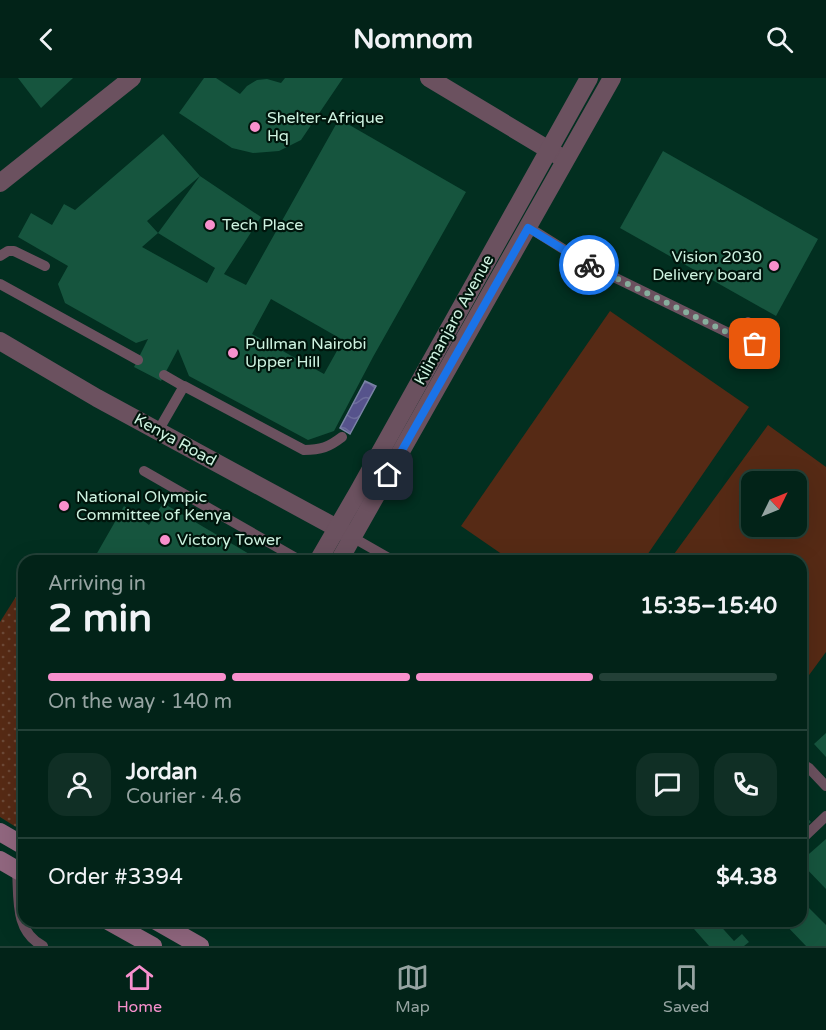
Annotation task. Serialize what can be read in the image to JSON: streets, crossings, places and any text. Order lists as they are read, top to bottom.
{
  "streets": {
    "street": ["Kilimanjaro Avenue", "Kenya Road"]
  },
  "crossings": [
    ["Kilimanjaro Avenue", "Kenya Road"]
  ],
  "places": [
    "Shelter-Afrique Hq",
    "Tech Place",
    "Vision 2030 Delivery board",
    "Pullman Nairobi Upper Hill",
    "National Olympic Committee of Kenya",
    "Victory Tower"
  ],
  "north": "top right",
  "page": {
    "header": "Nomnom",
    "heading": ["2 min", "Arriving in", "15:35–15:40"],
    "panel": [
      "Jordan",
      "Courier · 4.6",
      "Order #3394",
      "$4.38"
    ],
    "bar": "On the way · 140 m",
    "tabs": ["Home", "Map", "Saved"]
  }
}
